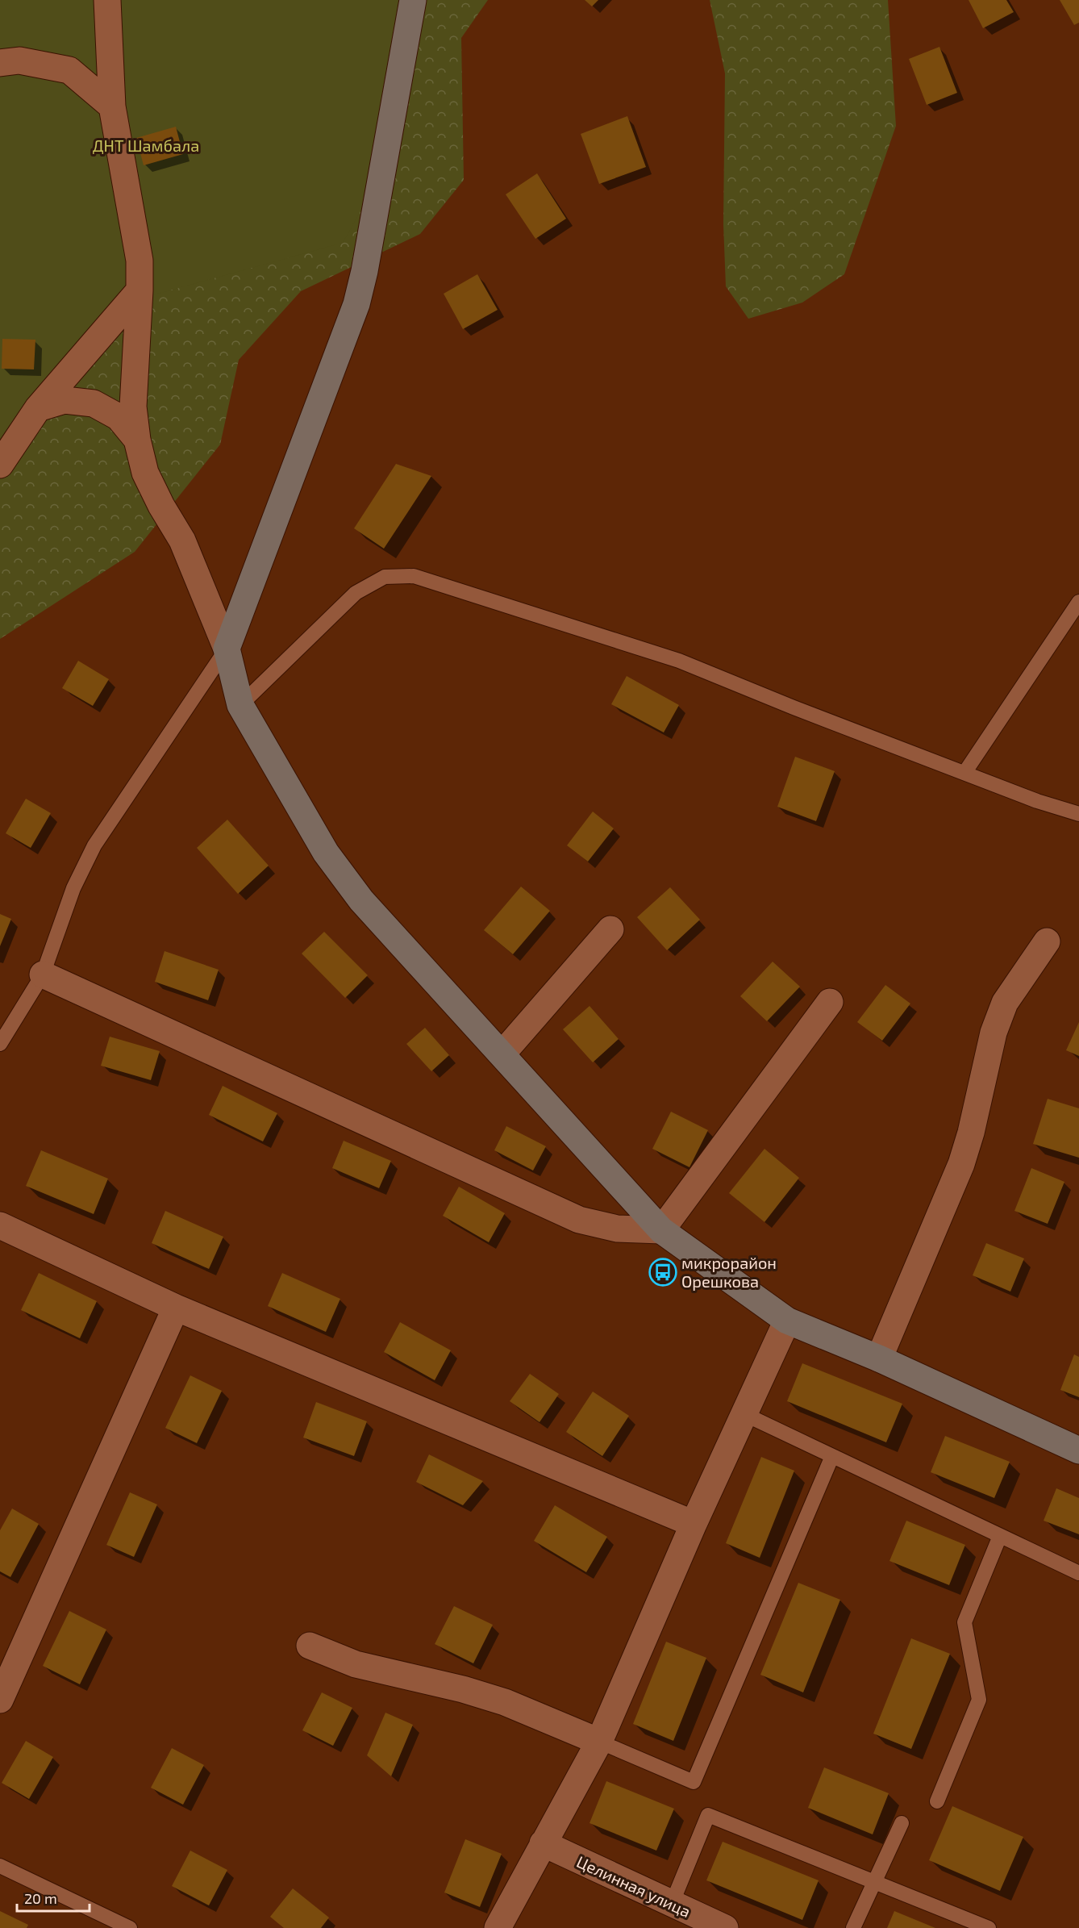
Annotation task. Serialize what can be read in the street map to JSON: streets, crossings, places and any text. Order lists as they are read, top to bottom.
{
  "streets": {
    "street": ["Целинная улица"]
  },
  "parks": ["ДНТ Шамбала"],
  "places": {
    "bus stop": ["микрорайон Орешкова"]
  },
  "scale_bar": "20 m"
}
